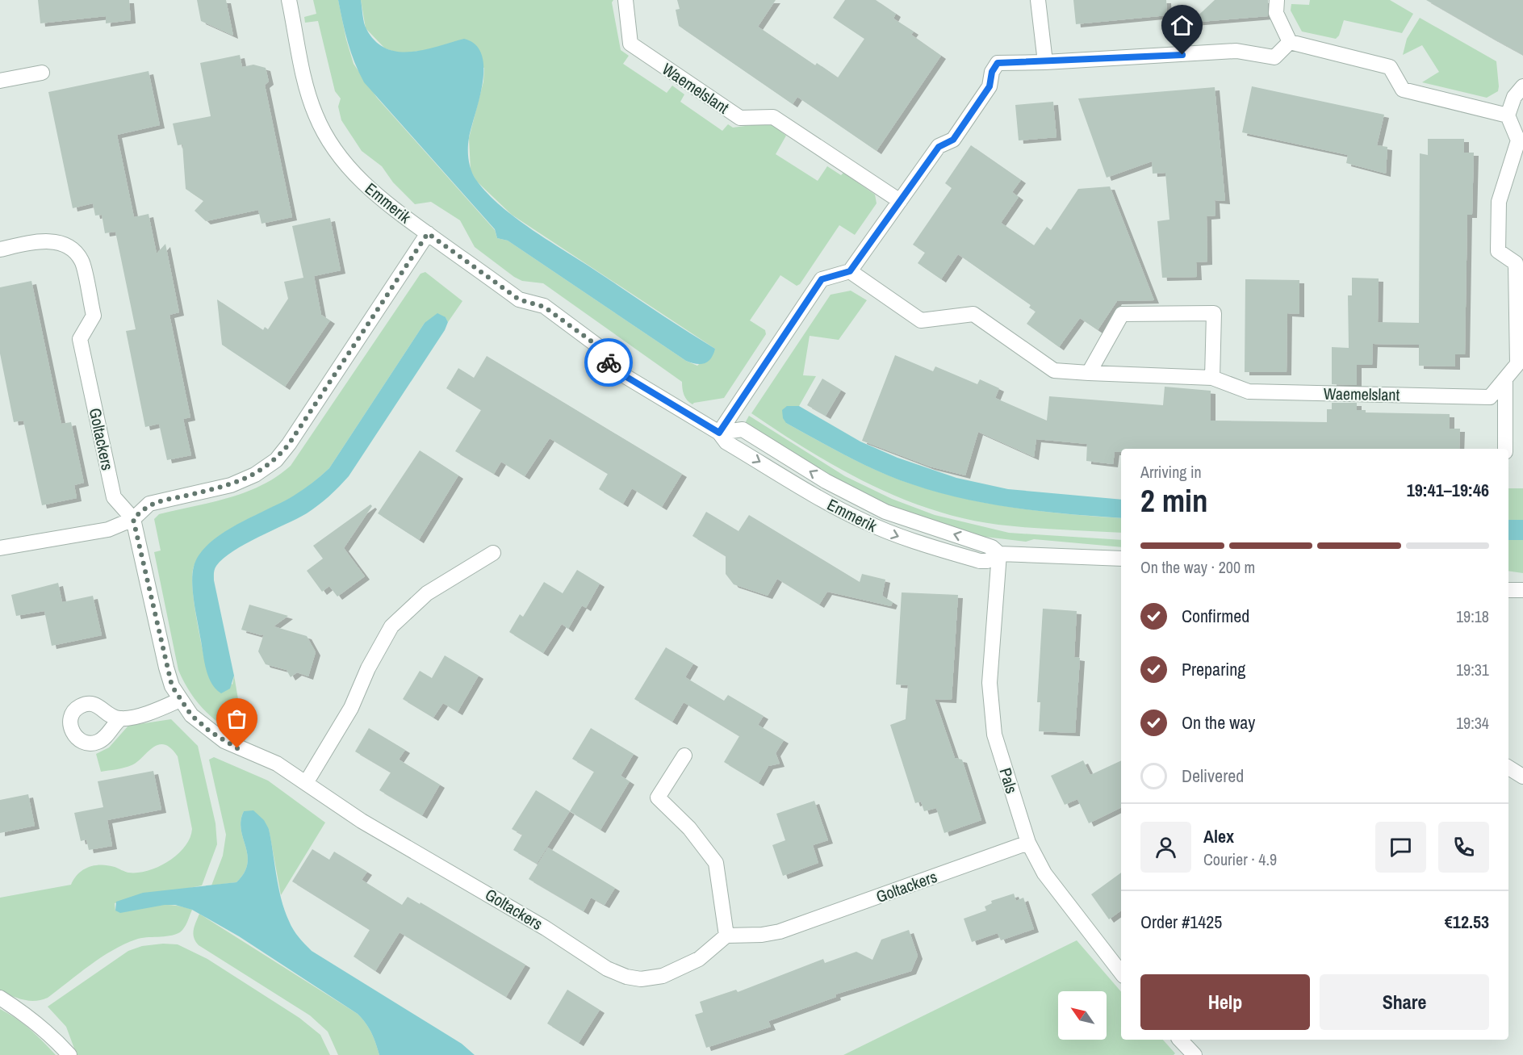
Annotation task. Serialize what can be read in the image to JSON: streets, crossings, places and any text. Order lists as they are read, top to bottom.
{
  "streets": {
    "street": [
      "Waemelslant",
      "Emmerik",
      "Goltackers",
      "Pals"
    ]
  },
  "crossings": [
    ["Emmerik", "Pals"],
    ["Goltackers", "Pals"]
  ],
  "north": "top left",
  "page": {
    "heading": ["2 min", "Arriving in", "19:41–19:46"],
    "panel": [
      "Alex",
      "Courier · 4.9",
      "Order #1425",
      "€12.53"
    ],
    "bar": "On the way · 200 m",
    "list": [
      ["Confirmed", "19:18"],
      ["Preparing", "19:31"],
      ["On the way", "19:34"],
      "Delivered"
    ],
    "buttons": ["Help", "Share"]
  }
}
